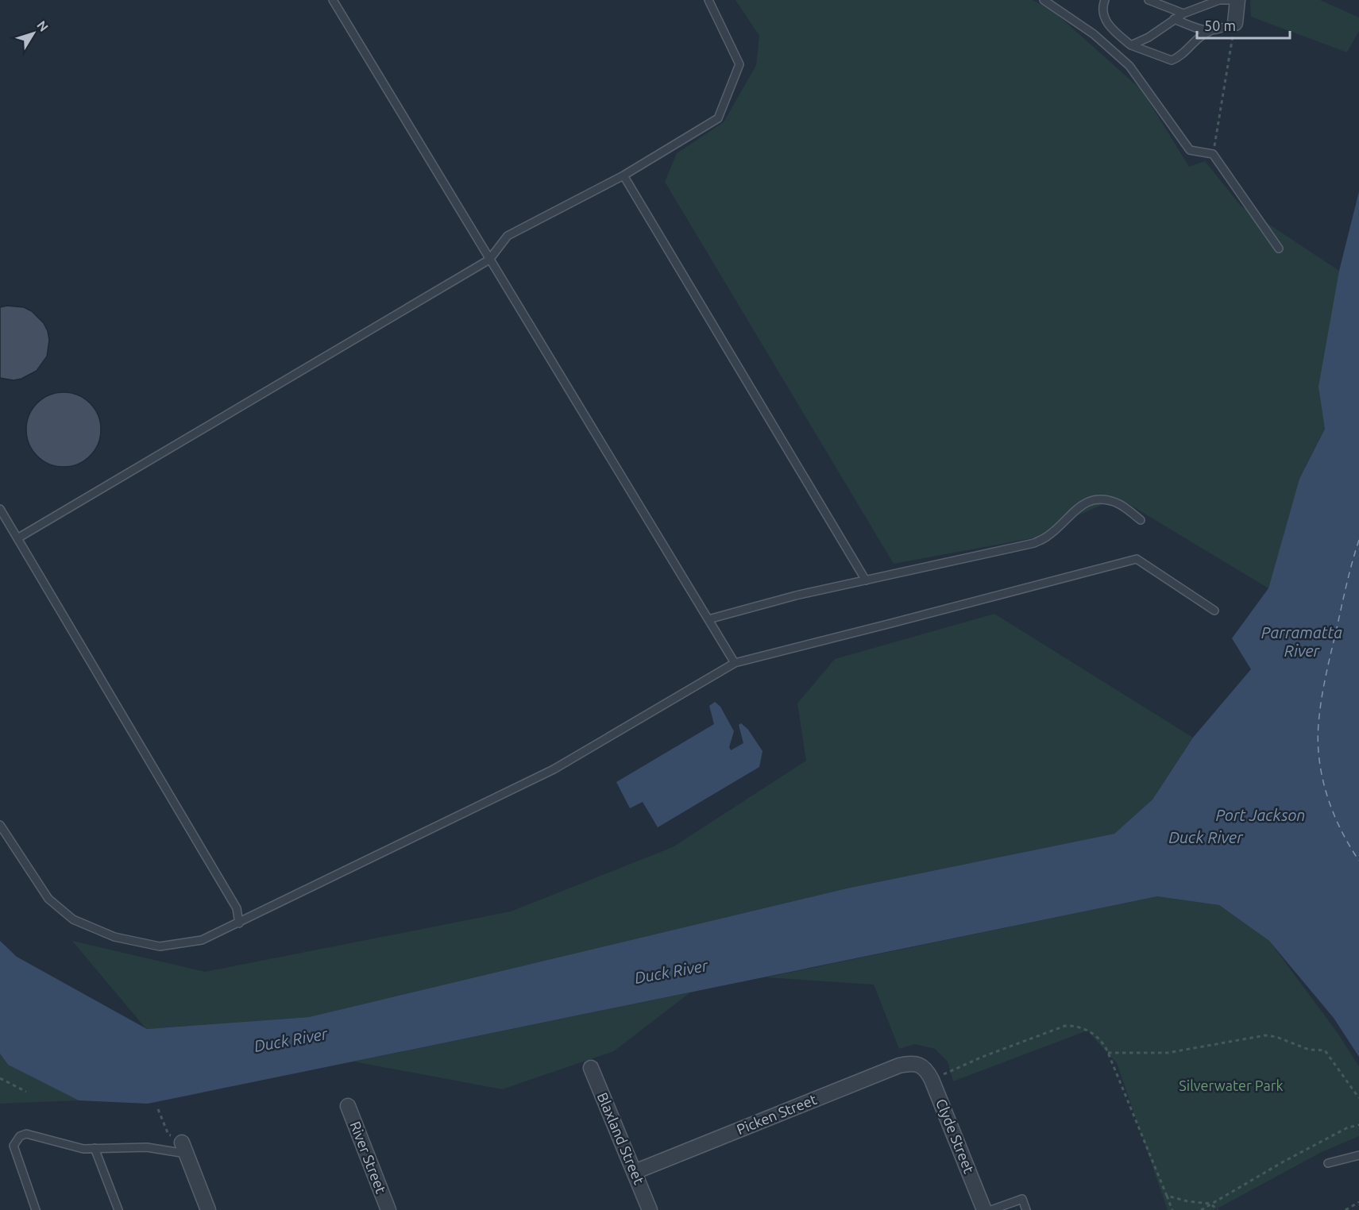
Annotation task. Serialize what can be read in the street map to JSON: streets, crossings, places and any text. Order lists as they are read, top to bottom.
{
  "streets": {
    "street": [
      "Picken Street",
      "Clyde Street",
      "Blaxland Street",
      "River Street"
    ]
  },
  "crossings": [
    ["Picken Street", "Clyde Street"],
    ["Picken Street", "Blaxland Street"]
  ],
  "water": ["Parramatta River", "Port Jackson", "Duck River"],
  "parks": ["Silverwater Park"],
  "scale_bar": "50 m",
  "north": "top right"
}
